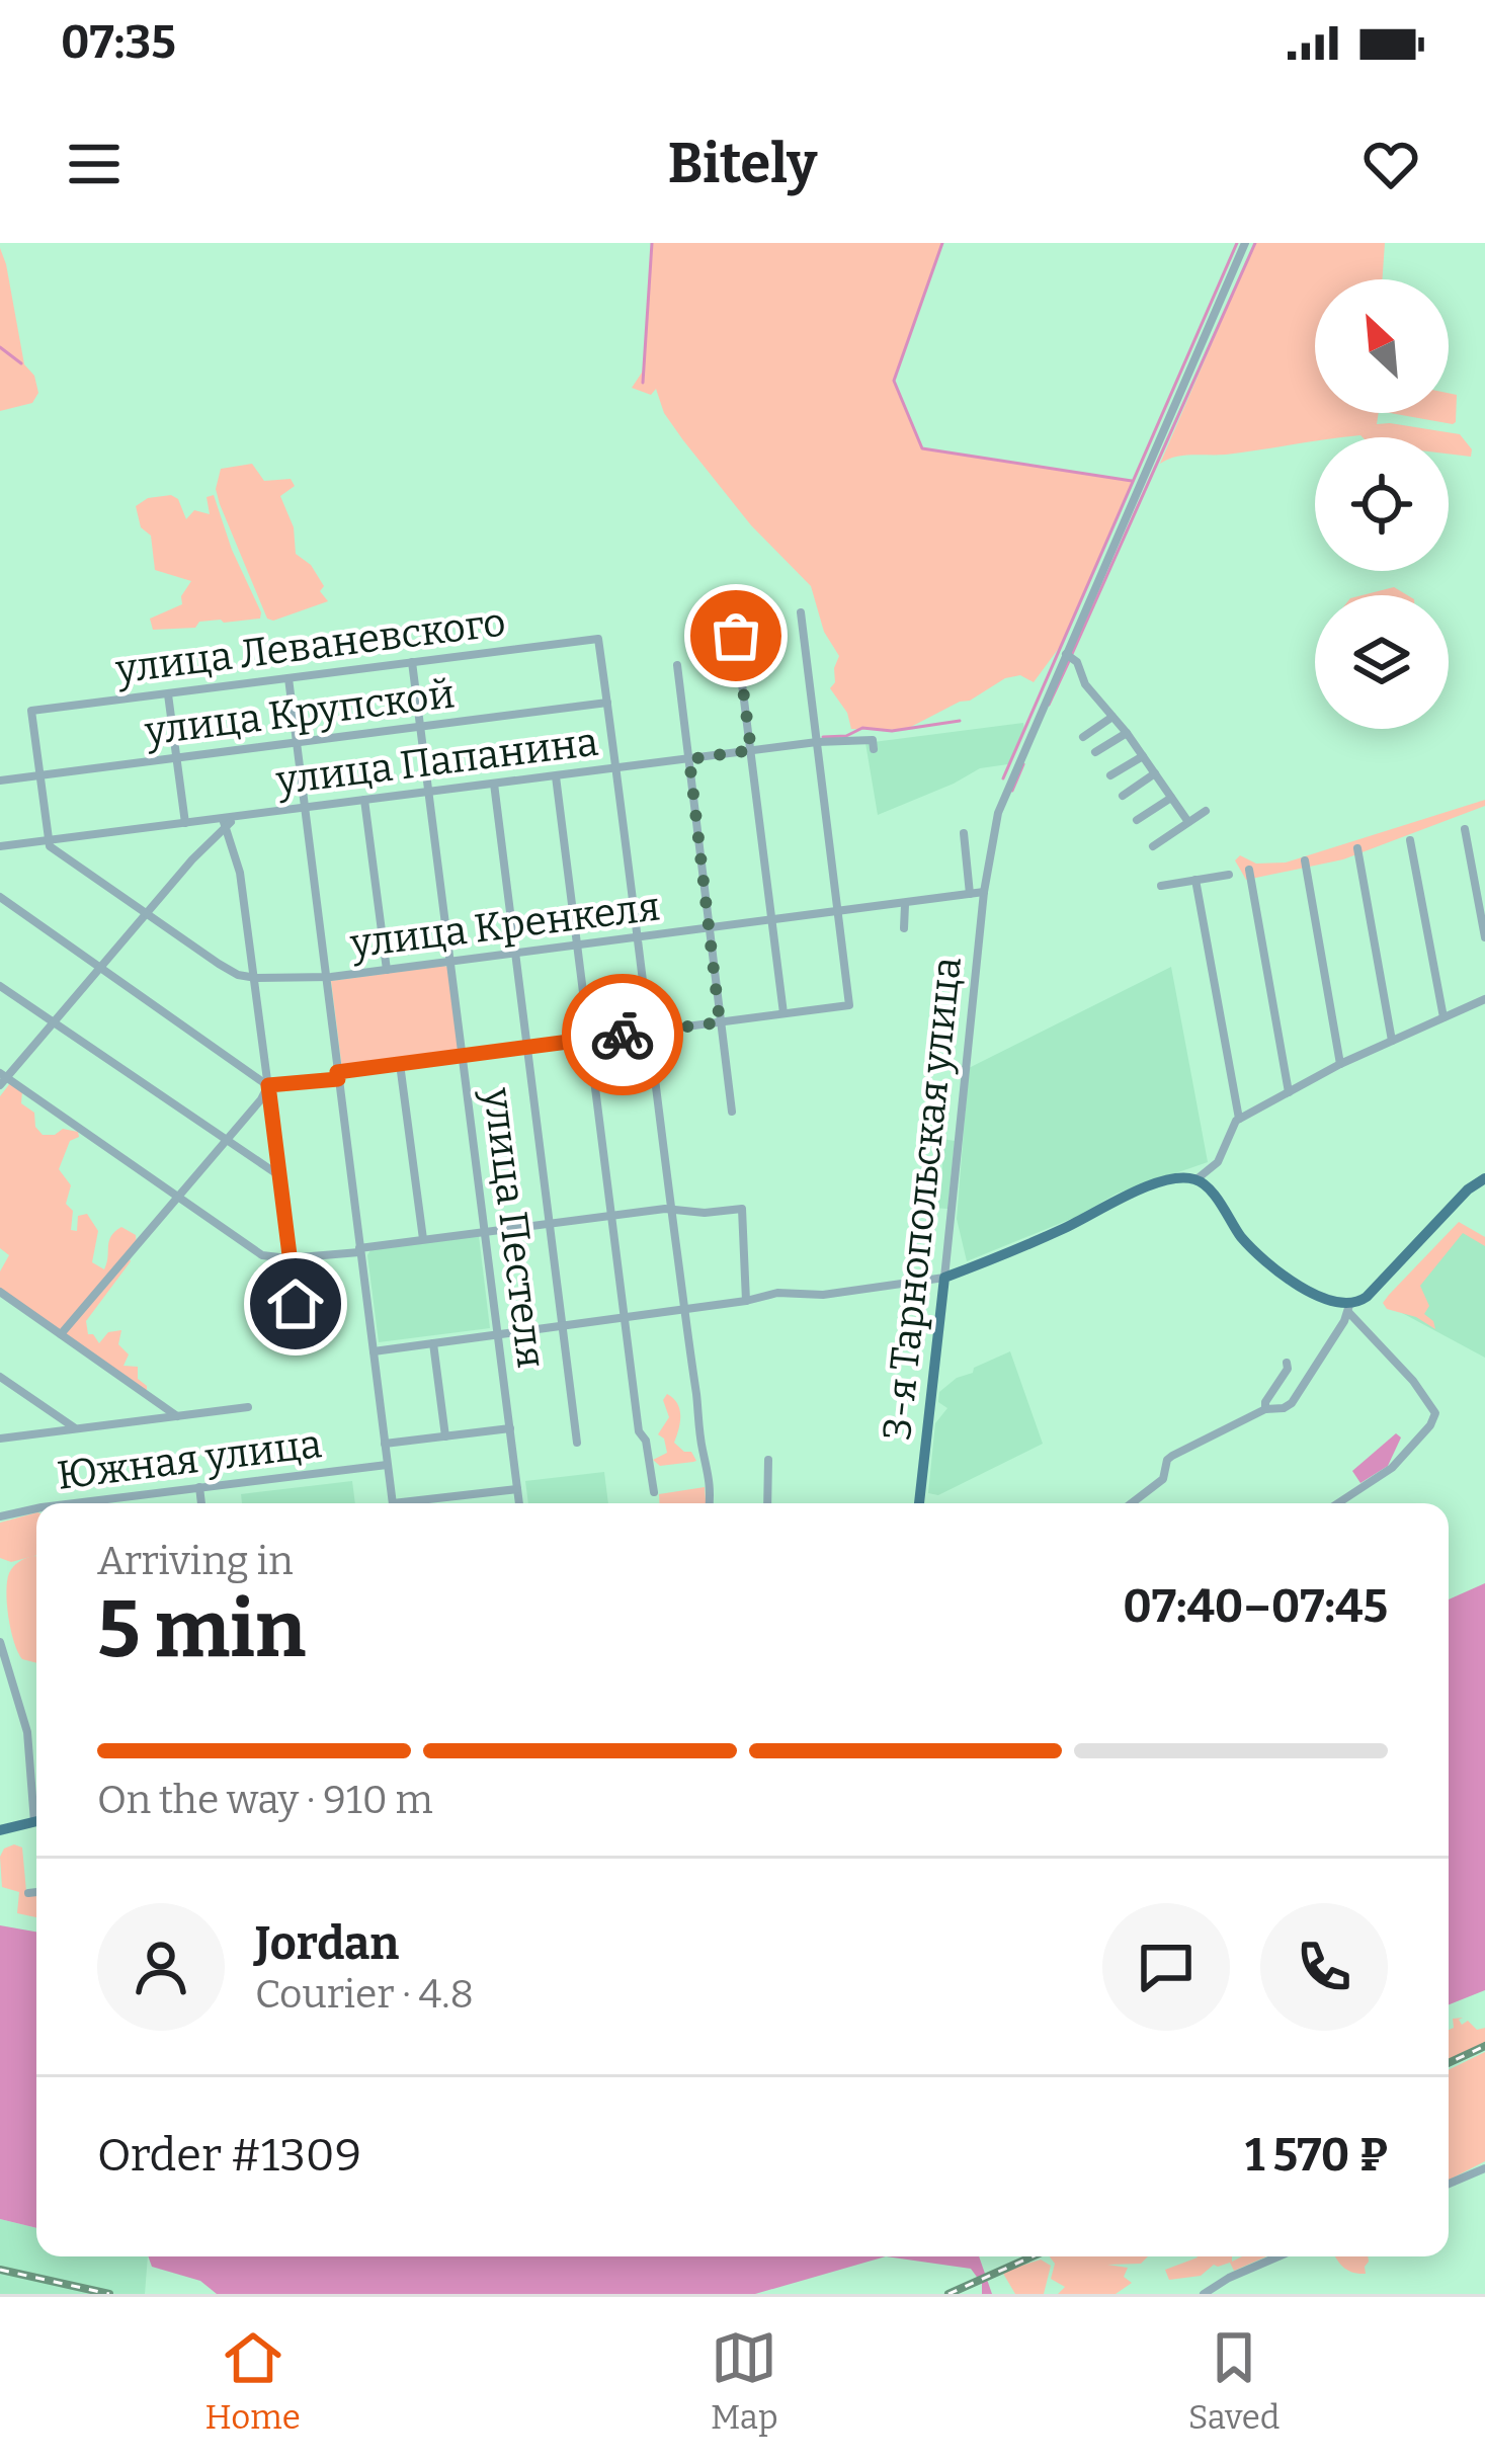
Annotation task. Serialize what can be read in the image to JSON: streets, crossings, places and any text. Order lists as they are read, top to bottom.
{
  "streets": {
    "main road": ["3-я Тарнопольская улица"],
    "street": [
      "улица Леваневского",
      "улица Крупской",
      "улица Папанина",
      "улица Кренкеля",
      "улица Пестеля",
      "Южная улица"
    ]
  },
  "crossings": [
    ["улица Леваневского", "улица Крупской"],
    ["улица Леваневского", "улица Пестеля"],
    ["улица Крупской", "улица Пестеля"],
    ["улица Папанина", "улица Пестеля"],
    ["улица Кренкеля", "3-я Тарнопольская улица"],
    ["улица Кренкеля", "улица Пестеля"]
  ],
  "north": "top left",
  "page": {
    "status": "07:35",
    "header": "Bitely",
    "heading": ["5 min", "Arriving in", "07:40–07:45"],
    "panel": [
      "Jordan",
      "Courier · 4.8",
      "Order #1309",
      "1 570 ₽"
    ],
    "bar": "On the way · 910 m",
    "tabs": ["Home", "Map", "Saved"]
  }
}
